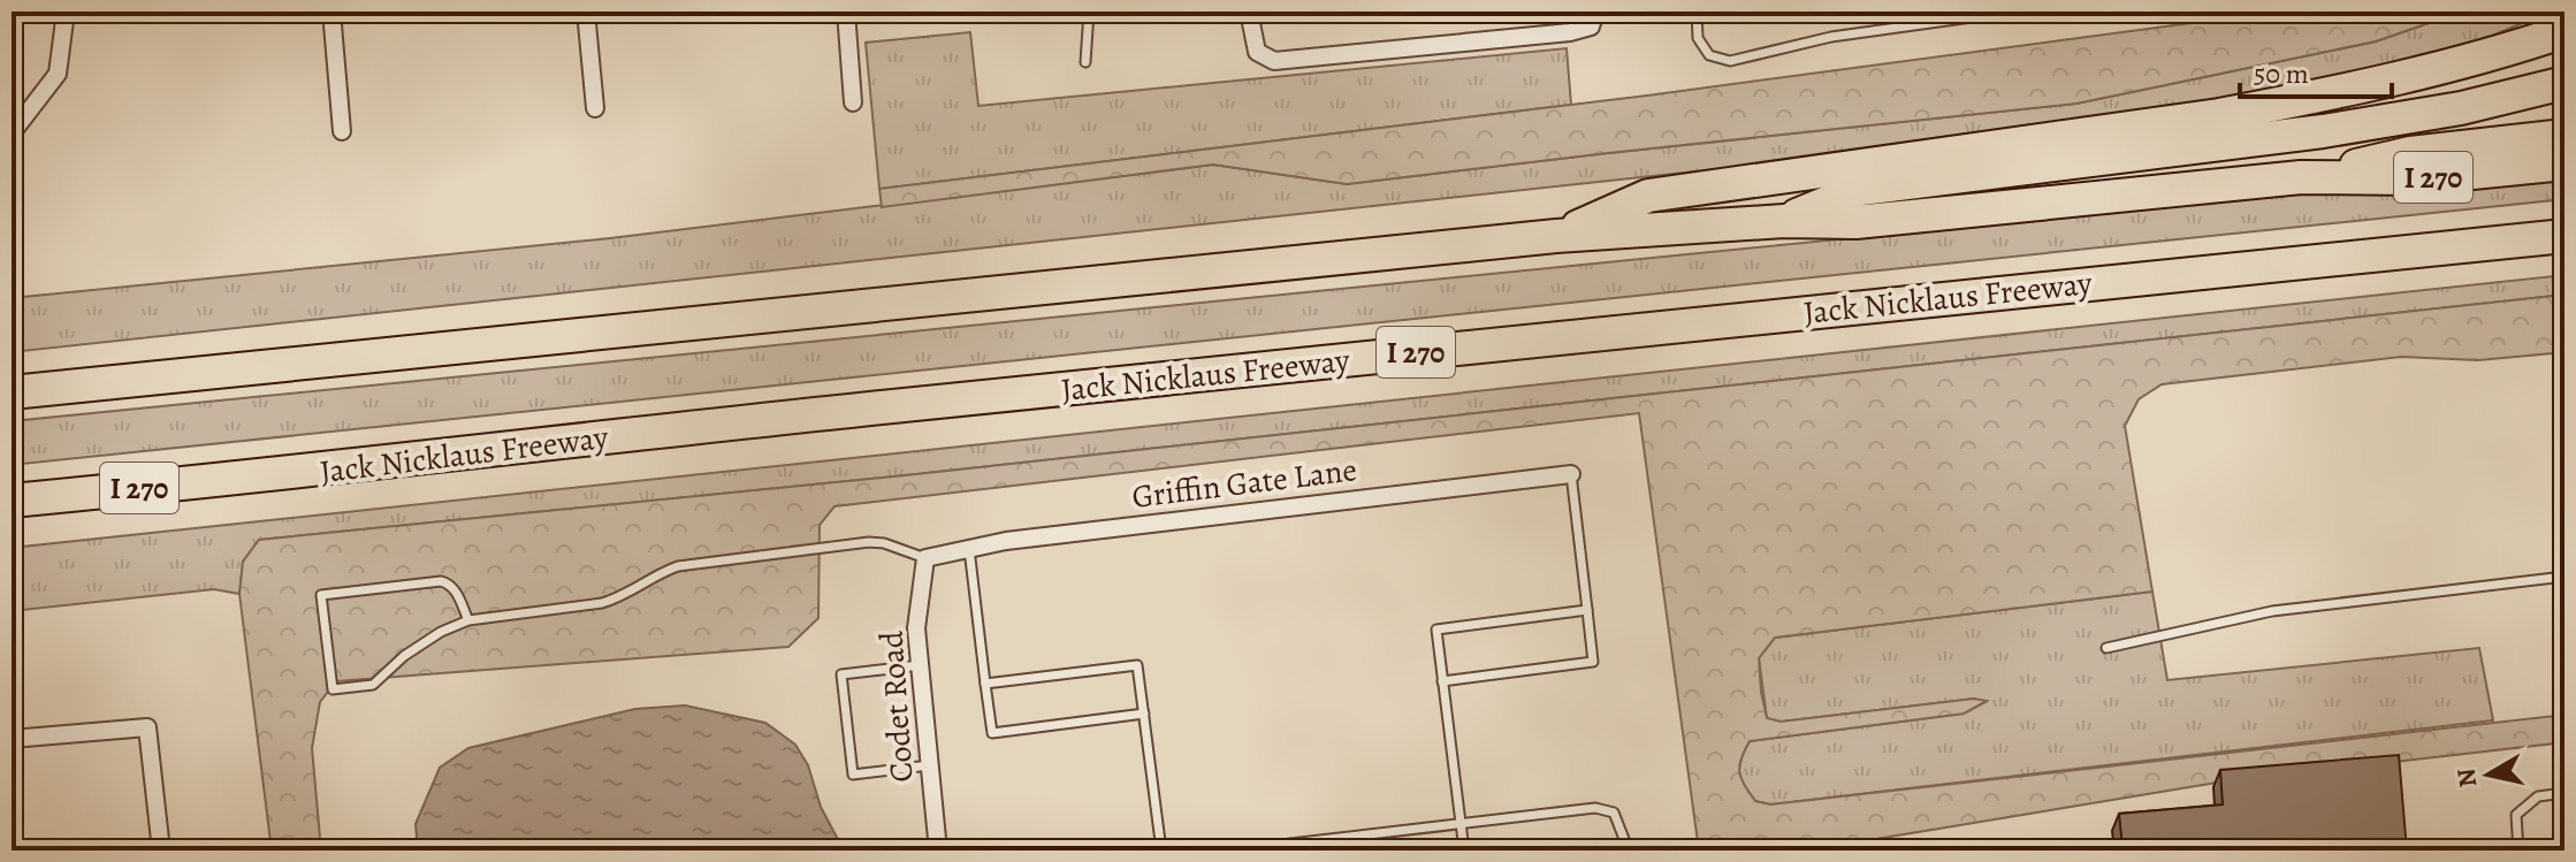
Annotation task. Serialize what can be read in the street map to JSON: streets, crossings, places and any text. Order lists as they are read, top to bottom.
{
  "streets": {
    "highway": ["I 270", "Jack Nicklaus Freeway"],
    "street": ["Griffin Gate Lane", "Codet Road"]
  },
  "crossings": [
    ["Griffin Gate Lane", "Codet Road"]
  ],
  "scale_bar": "50 m",
  "north": "left"
}
